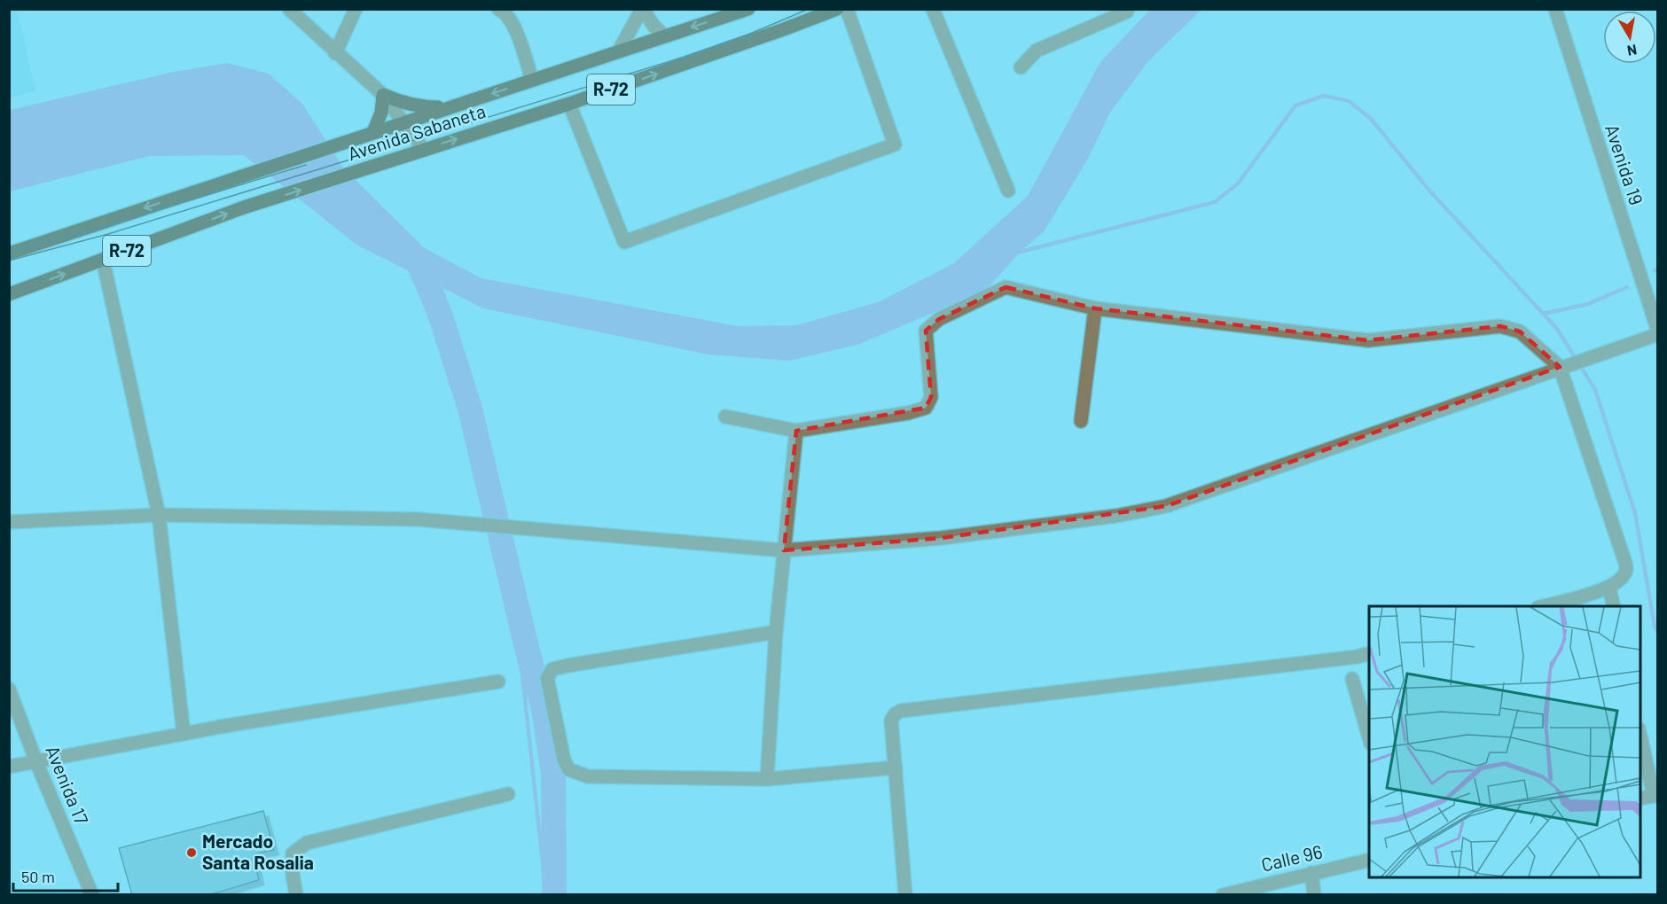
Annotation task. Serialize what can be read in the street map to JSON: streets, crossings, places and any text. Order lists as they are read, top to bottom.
{
  "streets": {
    "main road": ["R-72", "Avenida Sabaneta"],
    "street": ["Avenida 19", "Avenida 17", "Calle 96"]
  },
  "places": ["Mercado Santa Rosalia"],
  "scale_bar": "50 m",
  "north": "bottom"
}
